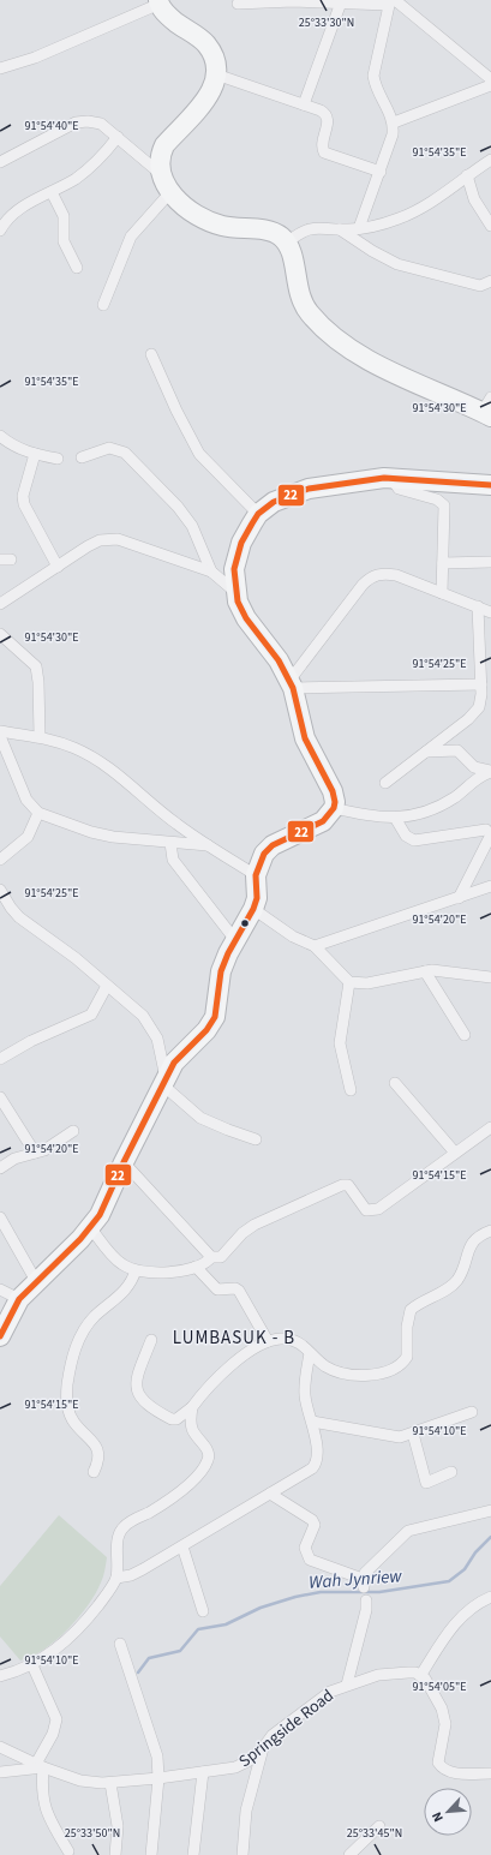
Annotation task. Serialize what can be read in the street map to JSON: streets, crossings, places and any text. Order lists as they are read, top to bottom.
{
  "streets": {
    "street": ["Springside Road"]
  },
  "districts": ["LUMBASUK - B"],
  "water": ["Wah Jynriew"],
  "lines": ["transit line 22"],
  "north": "bottom left",
  "coordinates": [
    "25°33'30\"N",
    "91°54'40\"E",
    "91°54'35\"E",
    "91°54'30\"E",
    "91°54'25\"E",
    "91°54'20\"E",
    "91°54'15\"E",
    "91°54'10\"E",
    "91°54'05\"E",
    "25°33'50\"N",
    "25°33'45\"N"
  ]
}
